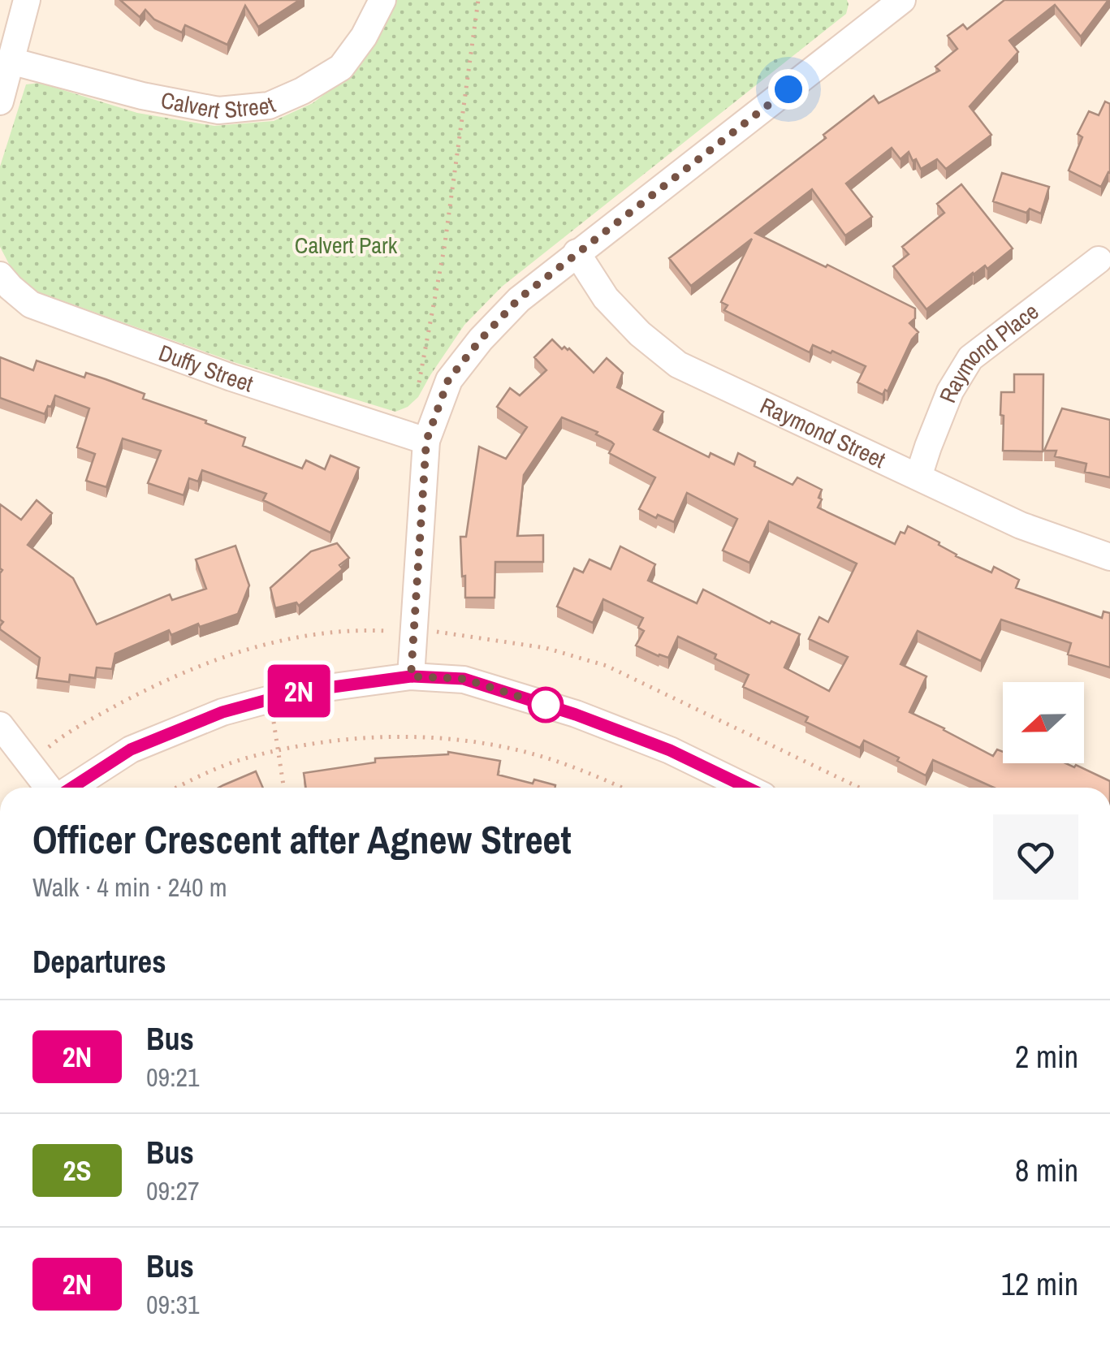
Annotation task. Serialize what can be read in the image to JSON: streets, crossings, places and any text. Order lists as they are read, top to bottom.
{
  "streets": {
    "street": [
      "Calvert Street",
      "Raymond Place",
      "Duffy Street",
      "Raymond Street"
    ]
  },
  "crossings": [
    ["Raymond Place", "Raymond Street"]
  ],
  "parks": ["Calvert Park"],
  "lines": ["bus line 2N"],
  "north": "left",
  "page": {
    "on_map": "2N",
    "heading": [
      ["Officer Crescent after Agnew Street", "Walk · 4 min · 240 m"],
      "Departures"
    ],
    "list": [
      {
        "mark": "2N",
        "name": "Bus",
        "note": "09:21",
        "value": "2 min"
      },
      {
        "mark": "2S",
        "name": "Bus",
        "note": "09:27",
        "value": "8 min"
      },
      {
        "mark": "2N",
        "name": "Bus",
        "note": "09:31",
        "value": "12 min"
      }
    ]
  }
}
